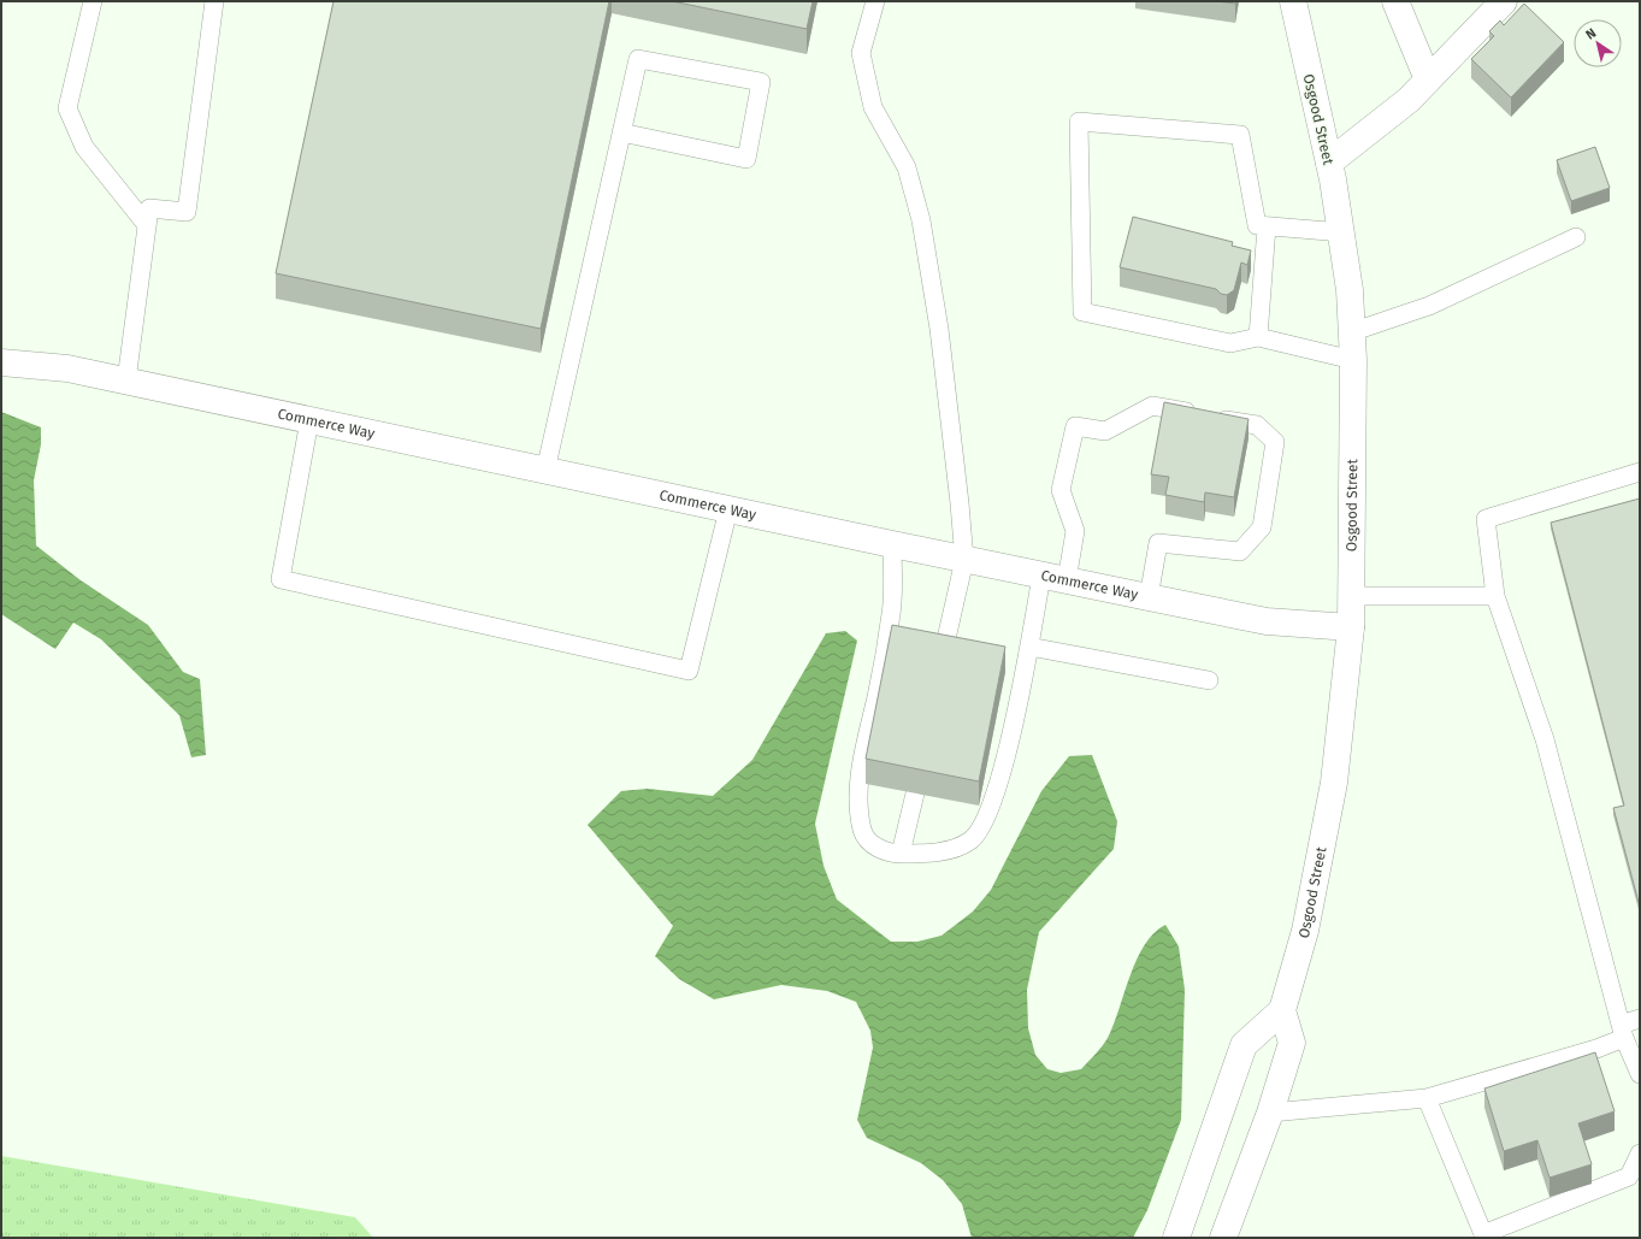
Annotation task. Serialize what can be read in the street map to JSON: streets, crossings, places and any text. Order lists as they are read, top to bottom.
{
  "streets": {
    "main road": ["Osgood Street", "Commerce Way"]
  },
  "crossings": [
    ["Osgood Street", "Commerce Way"]
  ],
  "north": "top left"
}
